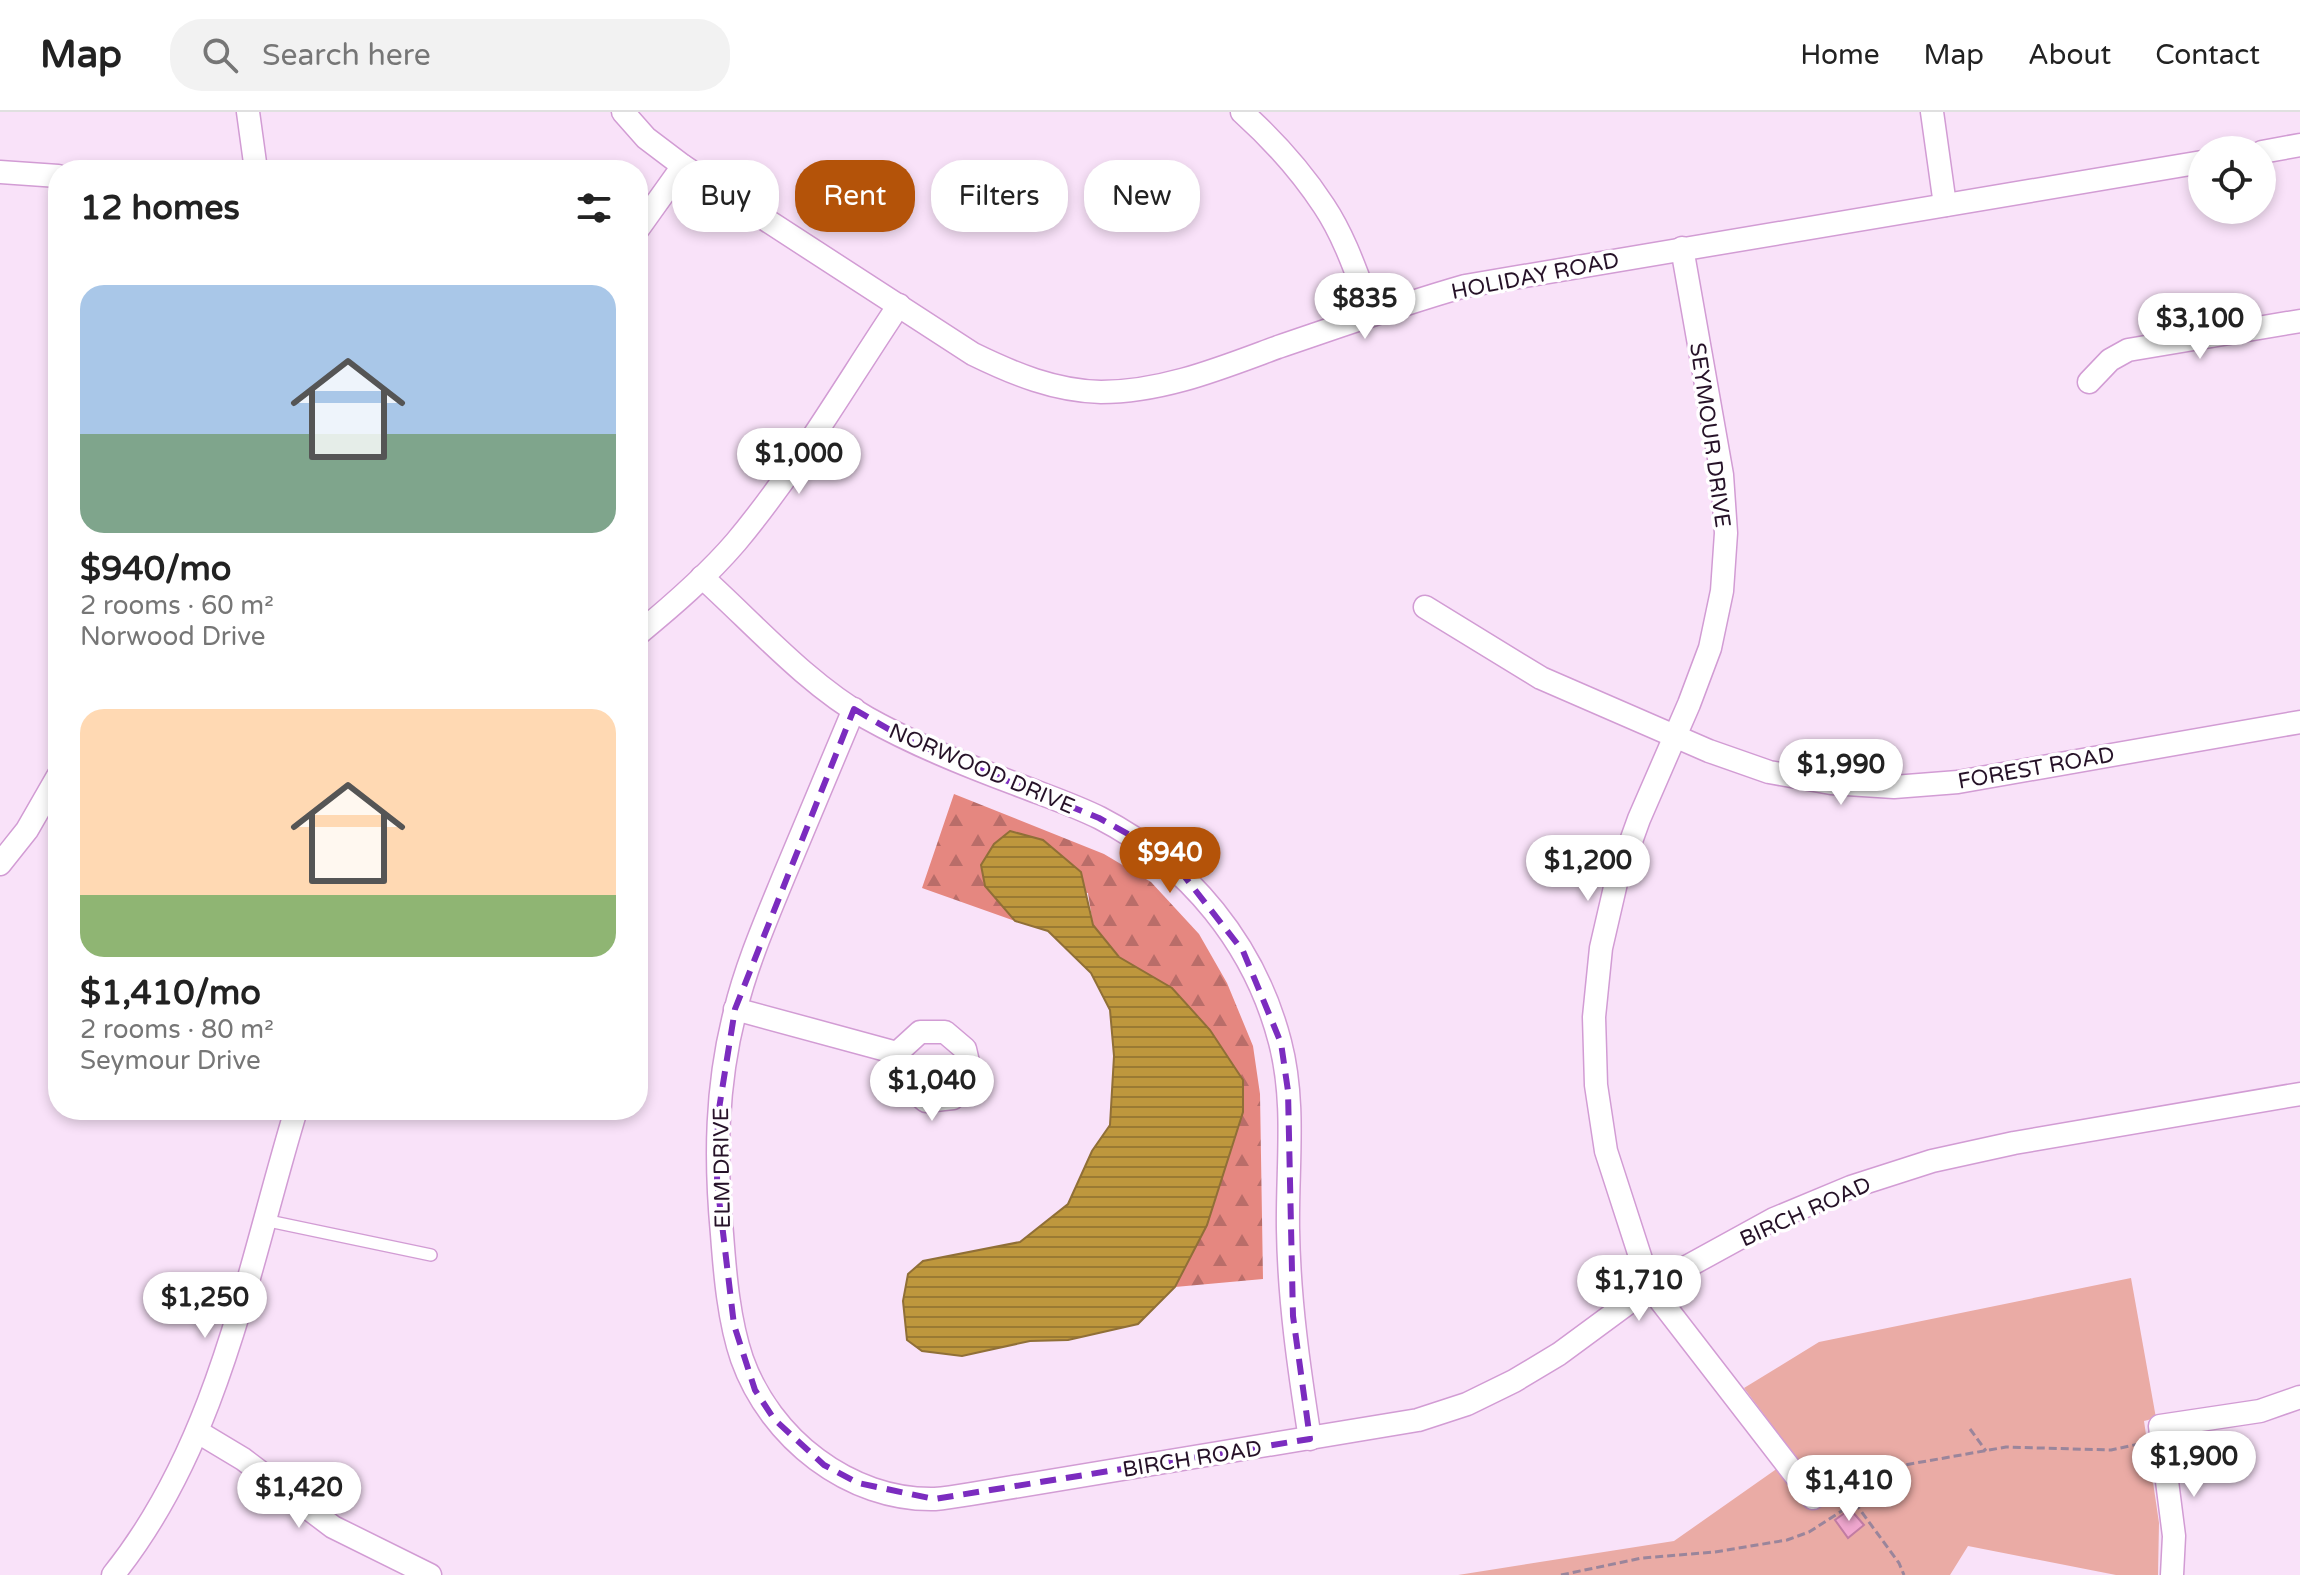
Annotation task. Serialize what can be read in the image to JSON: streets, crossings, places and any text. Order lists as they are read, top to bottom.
{
  "streets": {
    "street": [
      "HOLIDAY ROAD",
      "SEYMOUR DRIVE",
      "FOREST ROAD",
      "NORWOOD DRIVE",
      "ELM DRIVE",
      "BIRCH ROAD"
    ]
  },
  "crossings": [
    ["HOLIDAY ROAD", "SEYMOUR DRIVE"],
    ["SEYMOUR DRIVE", "FOREST ROAD"],
    ["SEYMOUR DRIVE", "BIRCH ROAD"],
    ["NORWOOD DRIVE", "ELM DRIVE"],
    ["NORWOOD DRIVE", "BIRCH ROAD"],
    ["ELM DRIVE", "BIRCH ROAD"]
  ],
  "page": {
    "header": "Map",
    "search": "Search here",
    "nav": [
      "Home",
      "Map",
      "About",
      "Contact"
    ],
    "chip": [
      "Buy",
      "Rent",
      "Filters",
      "New"
    ],
    "heading": "12 homes",
    "list": [
      {
        "name": "$940/mo",
        "note": "2 rooms · 60 m² · Norwood Drive"
      },
      {
        "name": "$1,410/mo",
        "note": "2 rooms · 80 m² · Seymour Drive"
      }
    ],
    "price": [
      "$835",
      "$3,100",
      "$1,000",
      "$1,990",
      "$940",
      "$1,200",
      "$1,040",
      "$1,710",
      "$1,250",
      "$1,900",
      "$1,410",
      "$1,420"
    ]
  }
}
